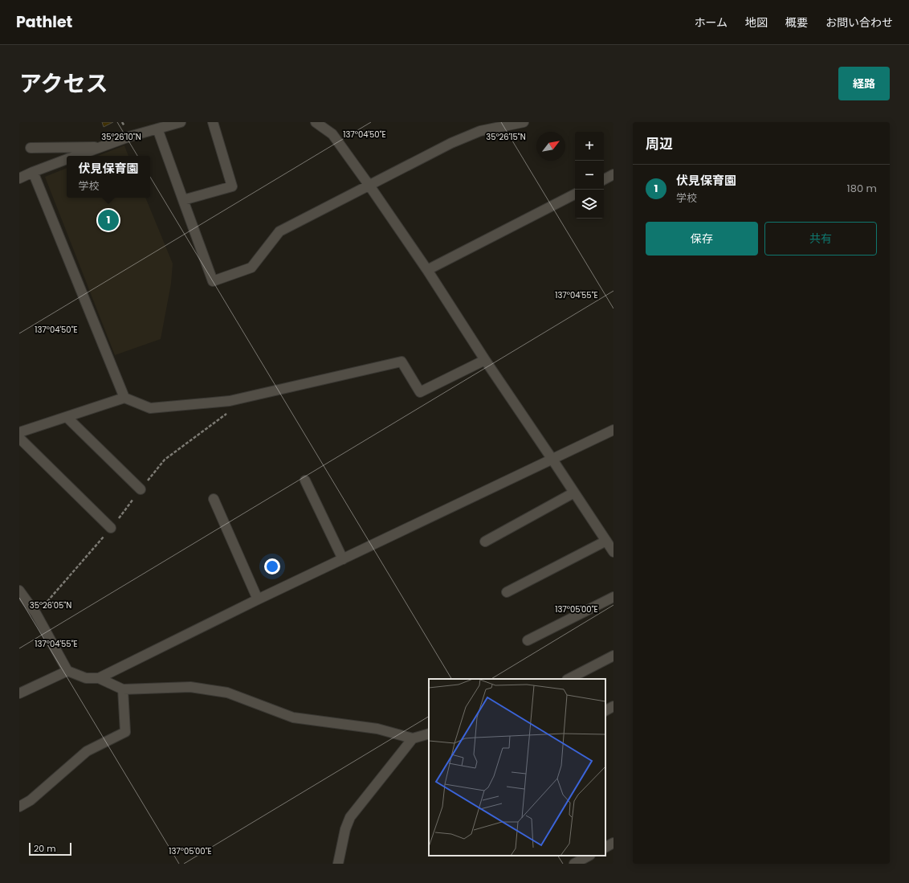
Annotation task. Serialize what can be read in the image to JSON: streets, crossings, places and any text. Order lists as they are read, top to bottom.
{
  "scale_bar": "20 m",
  "north": "top right",
  "page": {
    "header": "Pathlet",
    "nav": [
      "ホーム",
      "地図",
      "概要",
      "お問い合わせ"
    ],
    "title": "アクセス",
    "buttons": [
      "経路",
      ["保存", "共有"]
    ],
    "heading": "周辺",
    "map_buttons": ["+", "−"],
    "popup": ["伏見保育園", "学校"],
    "list": [
      {
        "mark": "1",
        "name": "伏見保育園",
        "note": "学校",
        "value": "180 m"
      }
    ],
    "pins": "1",
    "scale": "20 m"
  },
  "coordinates": [
    "137°04'50\"E",
    "35°26'10\"N",
    "35°26'15\"N",
    "137°04'55\"E",
    "35°26'05\"N",
    "137°05'00\"E"
  ]
}
